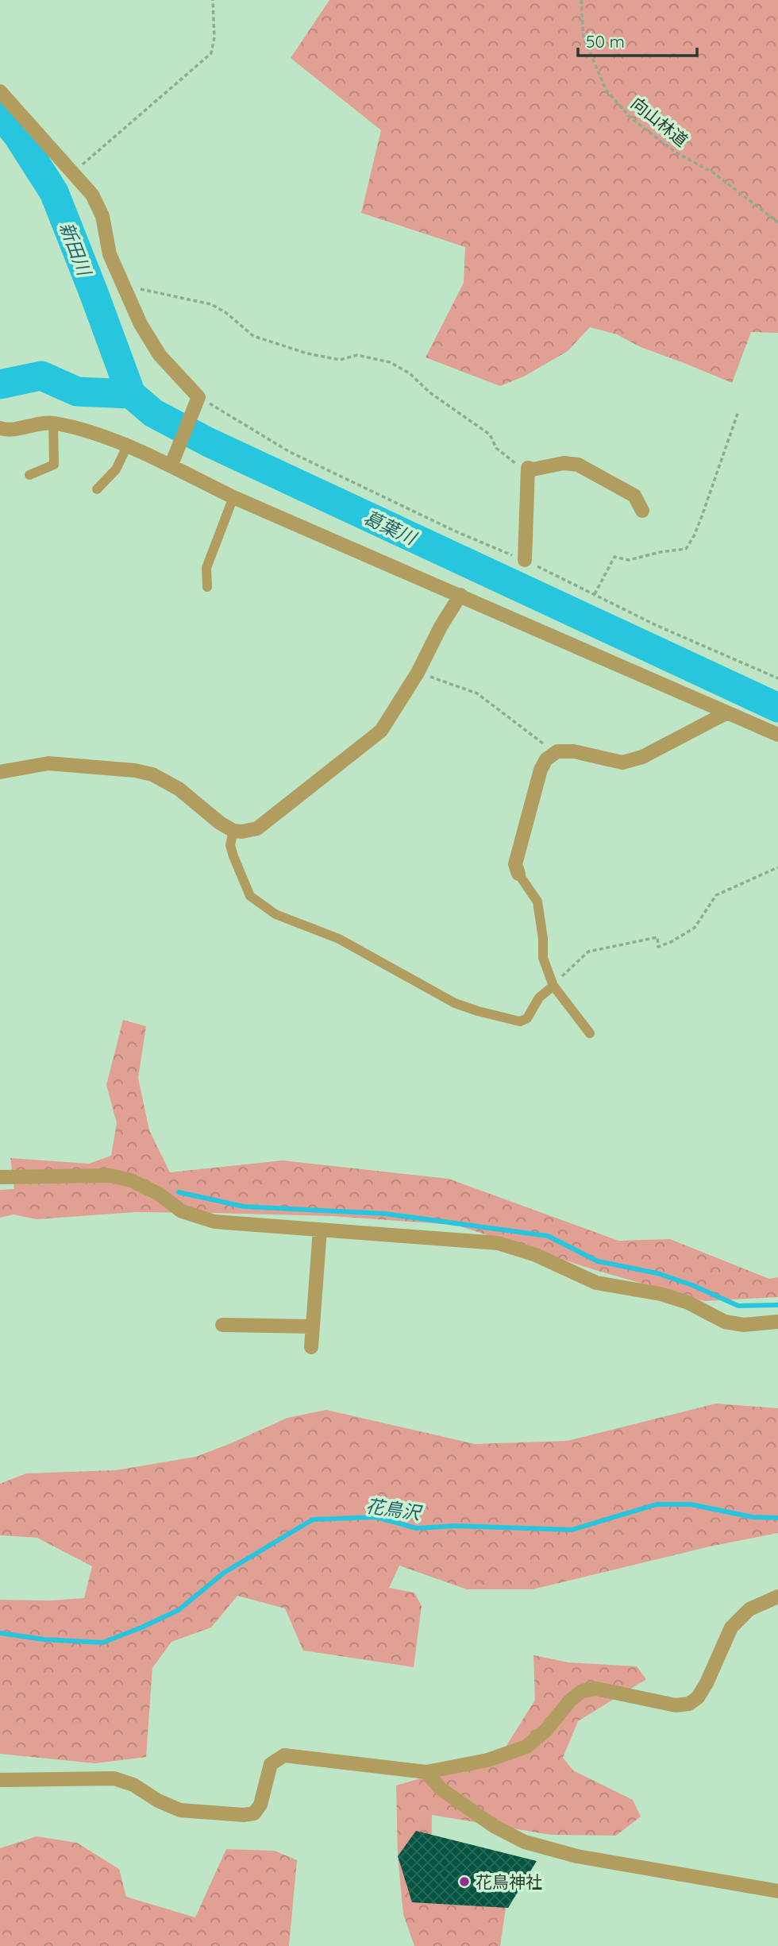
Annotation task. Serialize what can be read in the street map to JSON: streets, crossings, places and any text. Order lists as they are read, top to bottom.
{
  "streets": {
    "path": ["向山林道"]
  },
  "water": ["新田川", "葛葉川", "花鳥沢"],
  "places": ["花鳥神社"],
  "scale_bar": "50 m"
}
